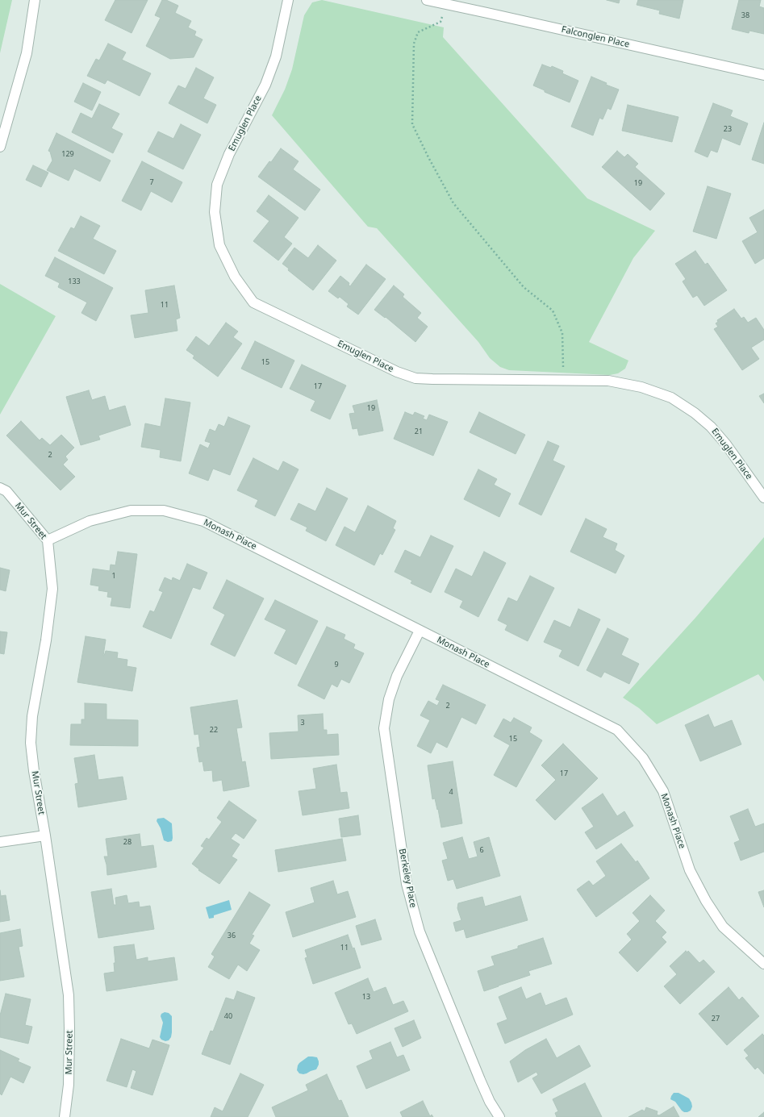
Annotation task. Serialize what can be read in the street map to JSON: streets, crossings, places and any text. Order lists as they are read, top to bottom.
{
  "streets": {
    "street": [
      "Falconglen Place",
      "Emuglen Place",
      "Mur Street",
      "Monash Place",
      "Berkeley Place"
    ]
  },
  "crossings": [
    ["Mur Street", "Monash Place"],
    ["Monash Place", "Berkeley Place"]
  ],
  "house_numbers": [
    "38",
    "23",
    "129",
    "7",
    "19",
    "133",
    "11",
    "15",
    "17",
    "19",
    "21",
    "2",
    "1",
    "9",
    "2",
    "3",
    "22",
    "15",
    "17",
    "4",
    "28",
    "6",
    "36",
    "11",
    "13",
    "40",
    "27"
  ]
}
